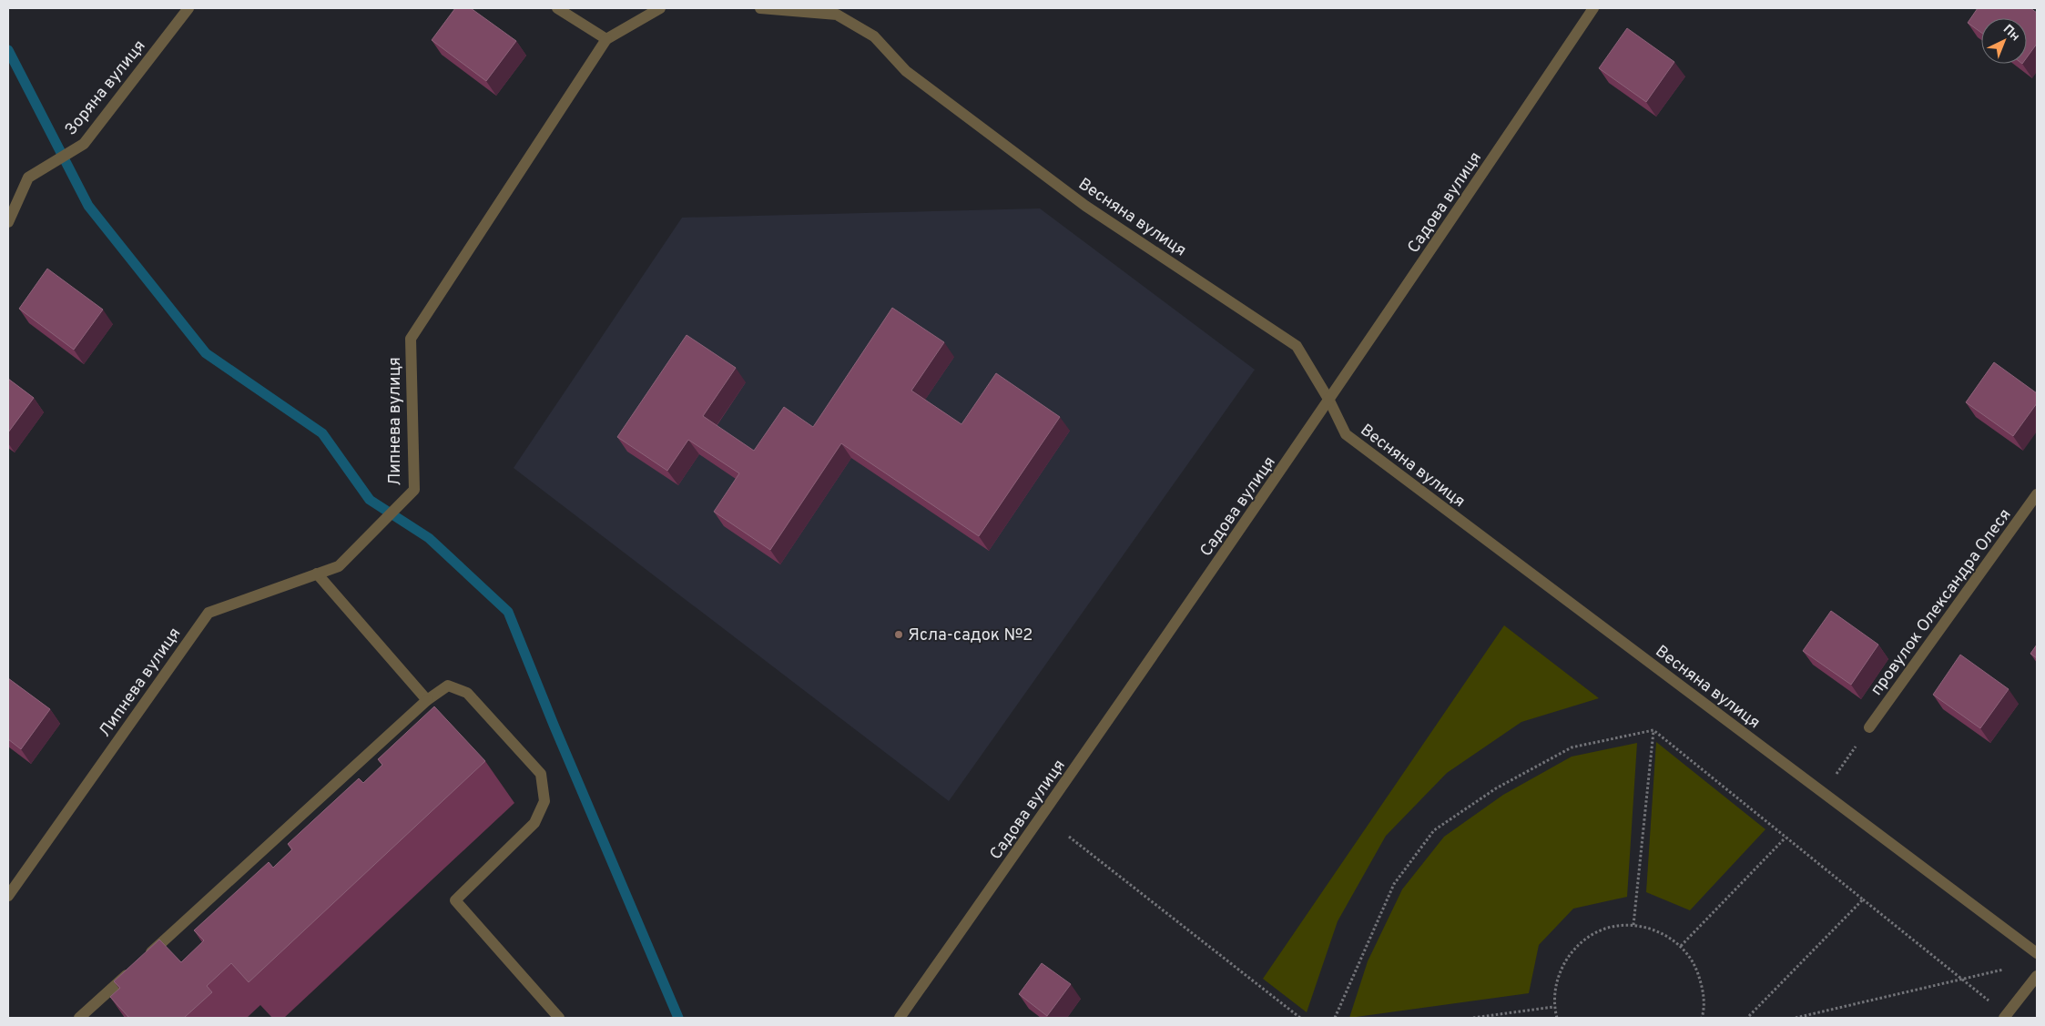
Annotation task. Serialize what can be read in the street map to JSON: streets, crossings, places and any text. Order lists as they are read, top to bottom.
{
  "streets": {
    "street": [
      "Зоряна вулиця",
      "Садова вулиця",
      "Весняна вулиця",
      "Липнева вулиця",
      "провулок Олександра Олеся"
    ]
  },
  "crossings": [
    ["Садова вулиця", "Весняна вулиця"]
  ],
  "places": ["Ясла-садок №2"],
  "north": "top right"
}
